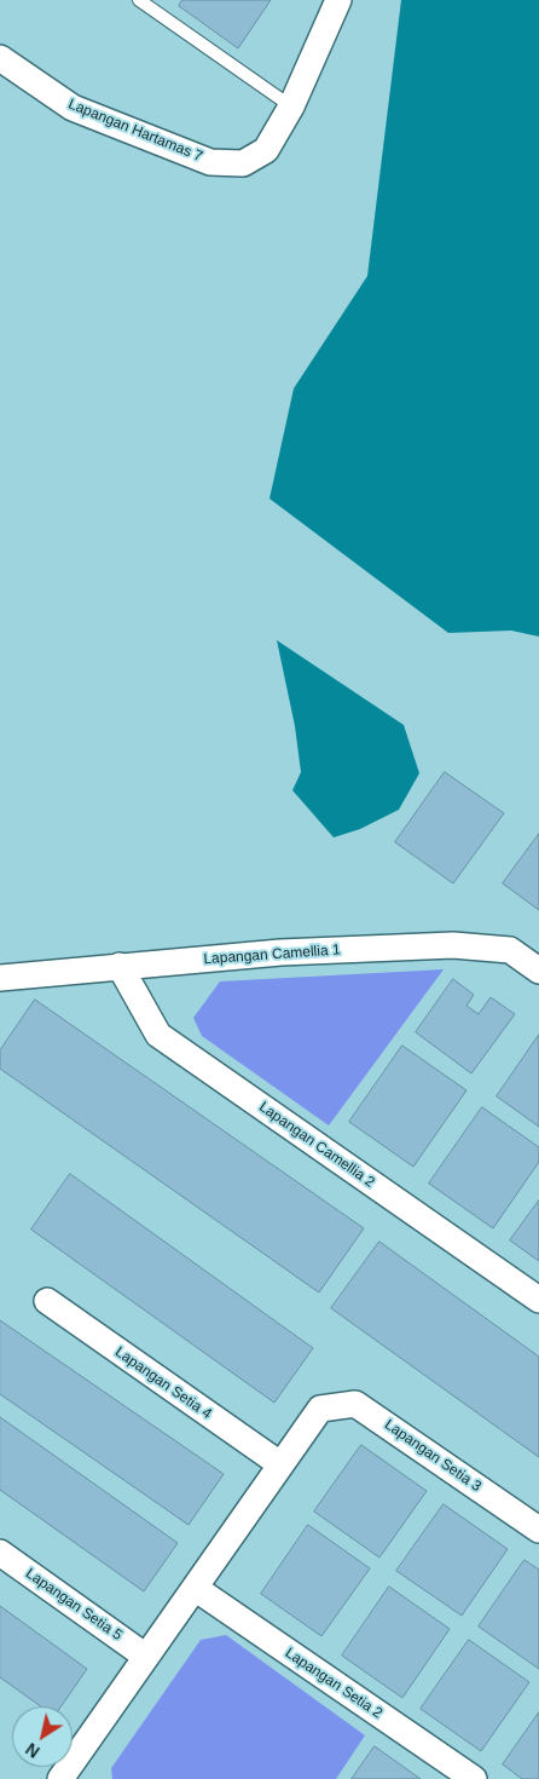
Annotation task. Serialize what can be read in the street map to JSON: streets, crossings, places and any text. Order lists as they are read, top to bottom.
{
  "streets": {
    "street": [
      "Lapangan Hartamas 7",
      "Lapangan Camellia 1",
      "Lapangan Camellia 2",
      "Lapangan Setia 4",
      "Lapangan Setia 3",
      "Lapangan Setia 5",
      "Lapangan Setia 2"
    ]
  },
  "crossings": [
    ["Lapangan Camellia 1", "Lapangan Camellia 2"],
    ["Lapangan Setia 4", "Lapangan Setia 3"]
  ],
  "north": "bottom left"
}
